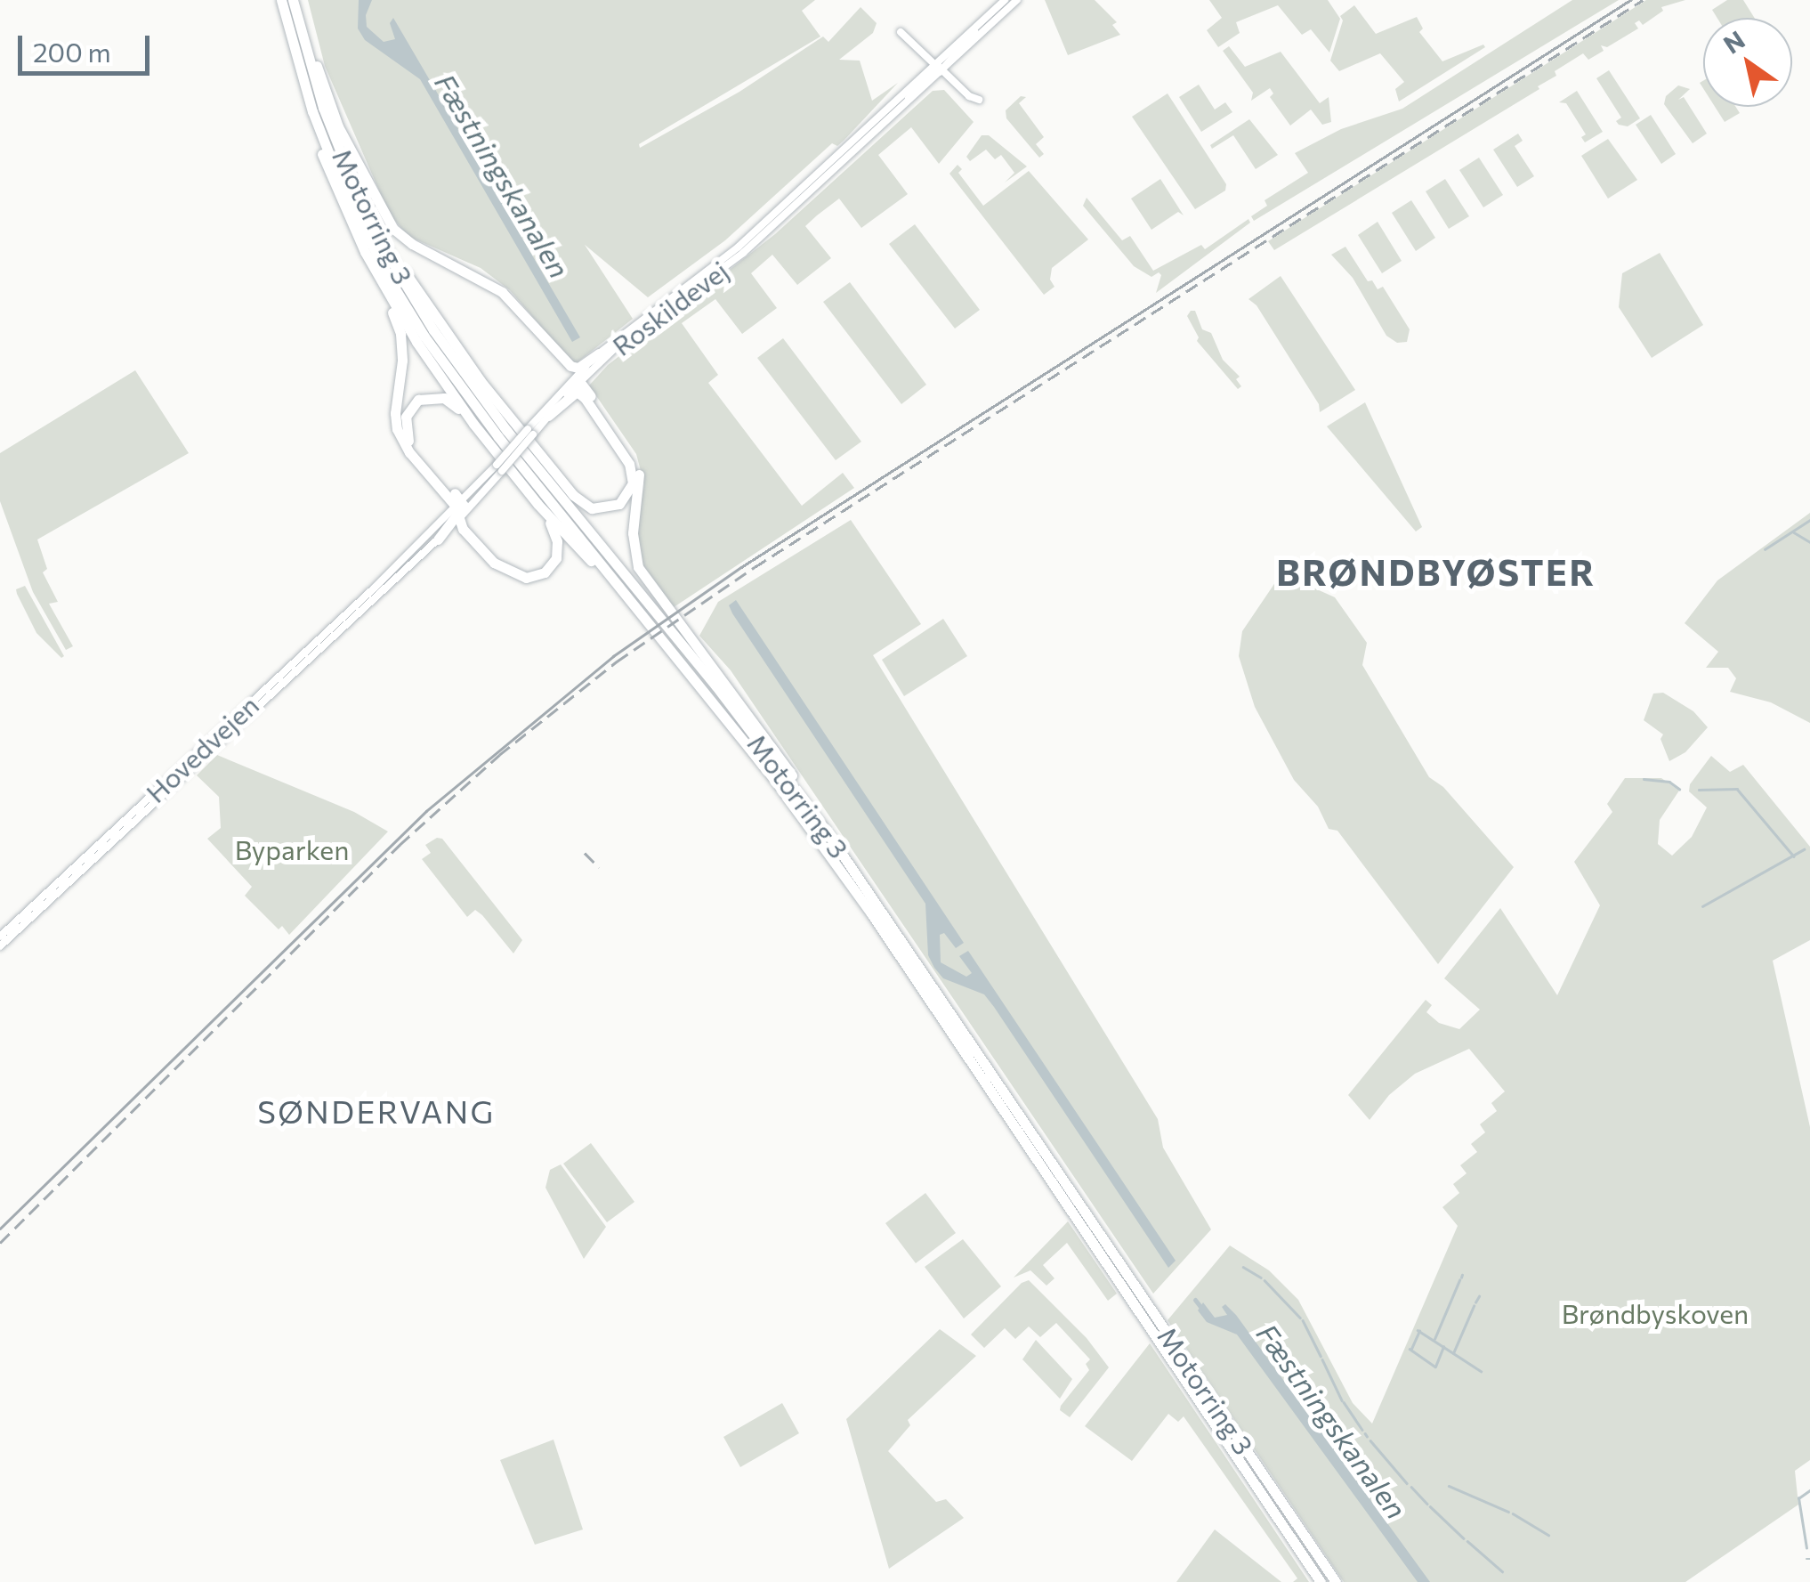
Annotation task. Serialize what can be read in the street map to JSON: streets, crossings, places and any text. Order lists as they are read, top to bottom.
{
  "streets": {
    "highway": ["Motorring 3"],
    "main road": ["Roskildevej", "Hovedvejen"]
  },
  "crossings": [
    ["Roskildevej", "Hovedvejen"]
  ],
  "districts": ["BRØNDBYØSTER", "SØNDERVANG"],
  "water": ["Fæstningskanalen"],
  "parks": ["Byparken", "Brøndbyskoven"],
  "scale_bar": "200 m",
  "north": "top left"
}
